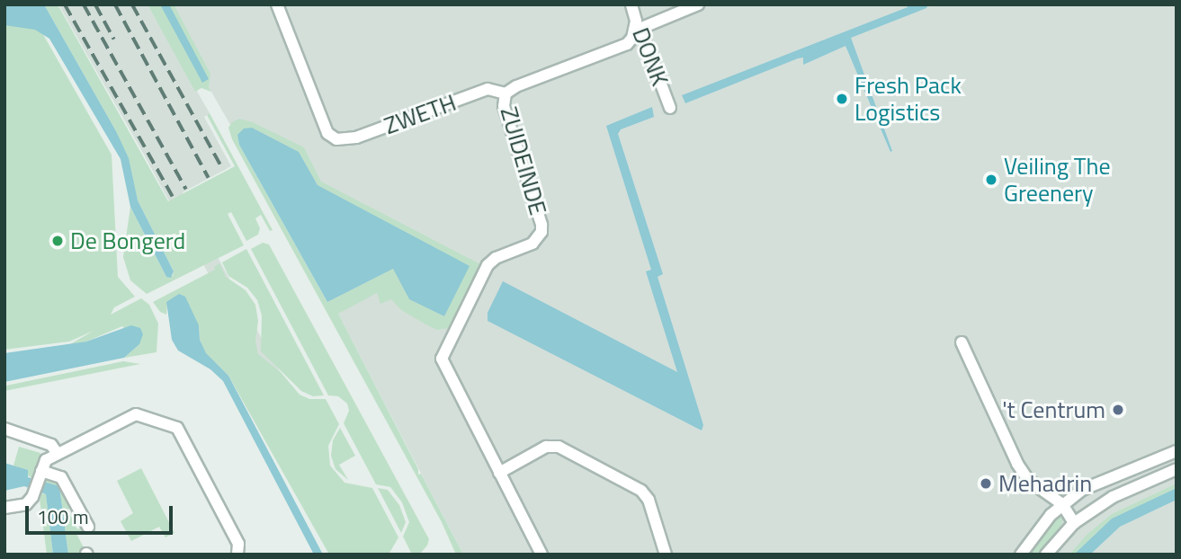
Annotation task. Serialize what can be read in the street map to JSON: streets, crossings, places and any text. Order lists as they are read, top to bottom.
{
  "streets": {
    "street": ["DONK", "ZWETH", "ZUIDEINDE"]
  },
  "crossings": [
    ["DONK", "ZWETH"],
    ["ZWETH", "ZUIDEINDE"]
  ],
  "places": [
    "Fresh Pack Logistics",
    "Veiling The Greenery",
    "De Bongerd",
    "'t Centrum",
    "Mehadrin"
  ],
  "scale_bar": "100 m"
}
